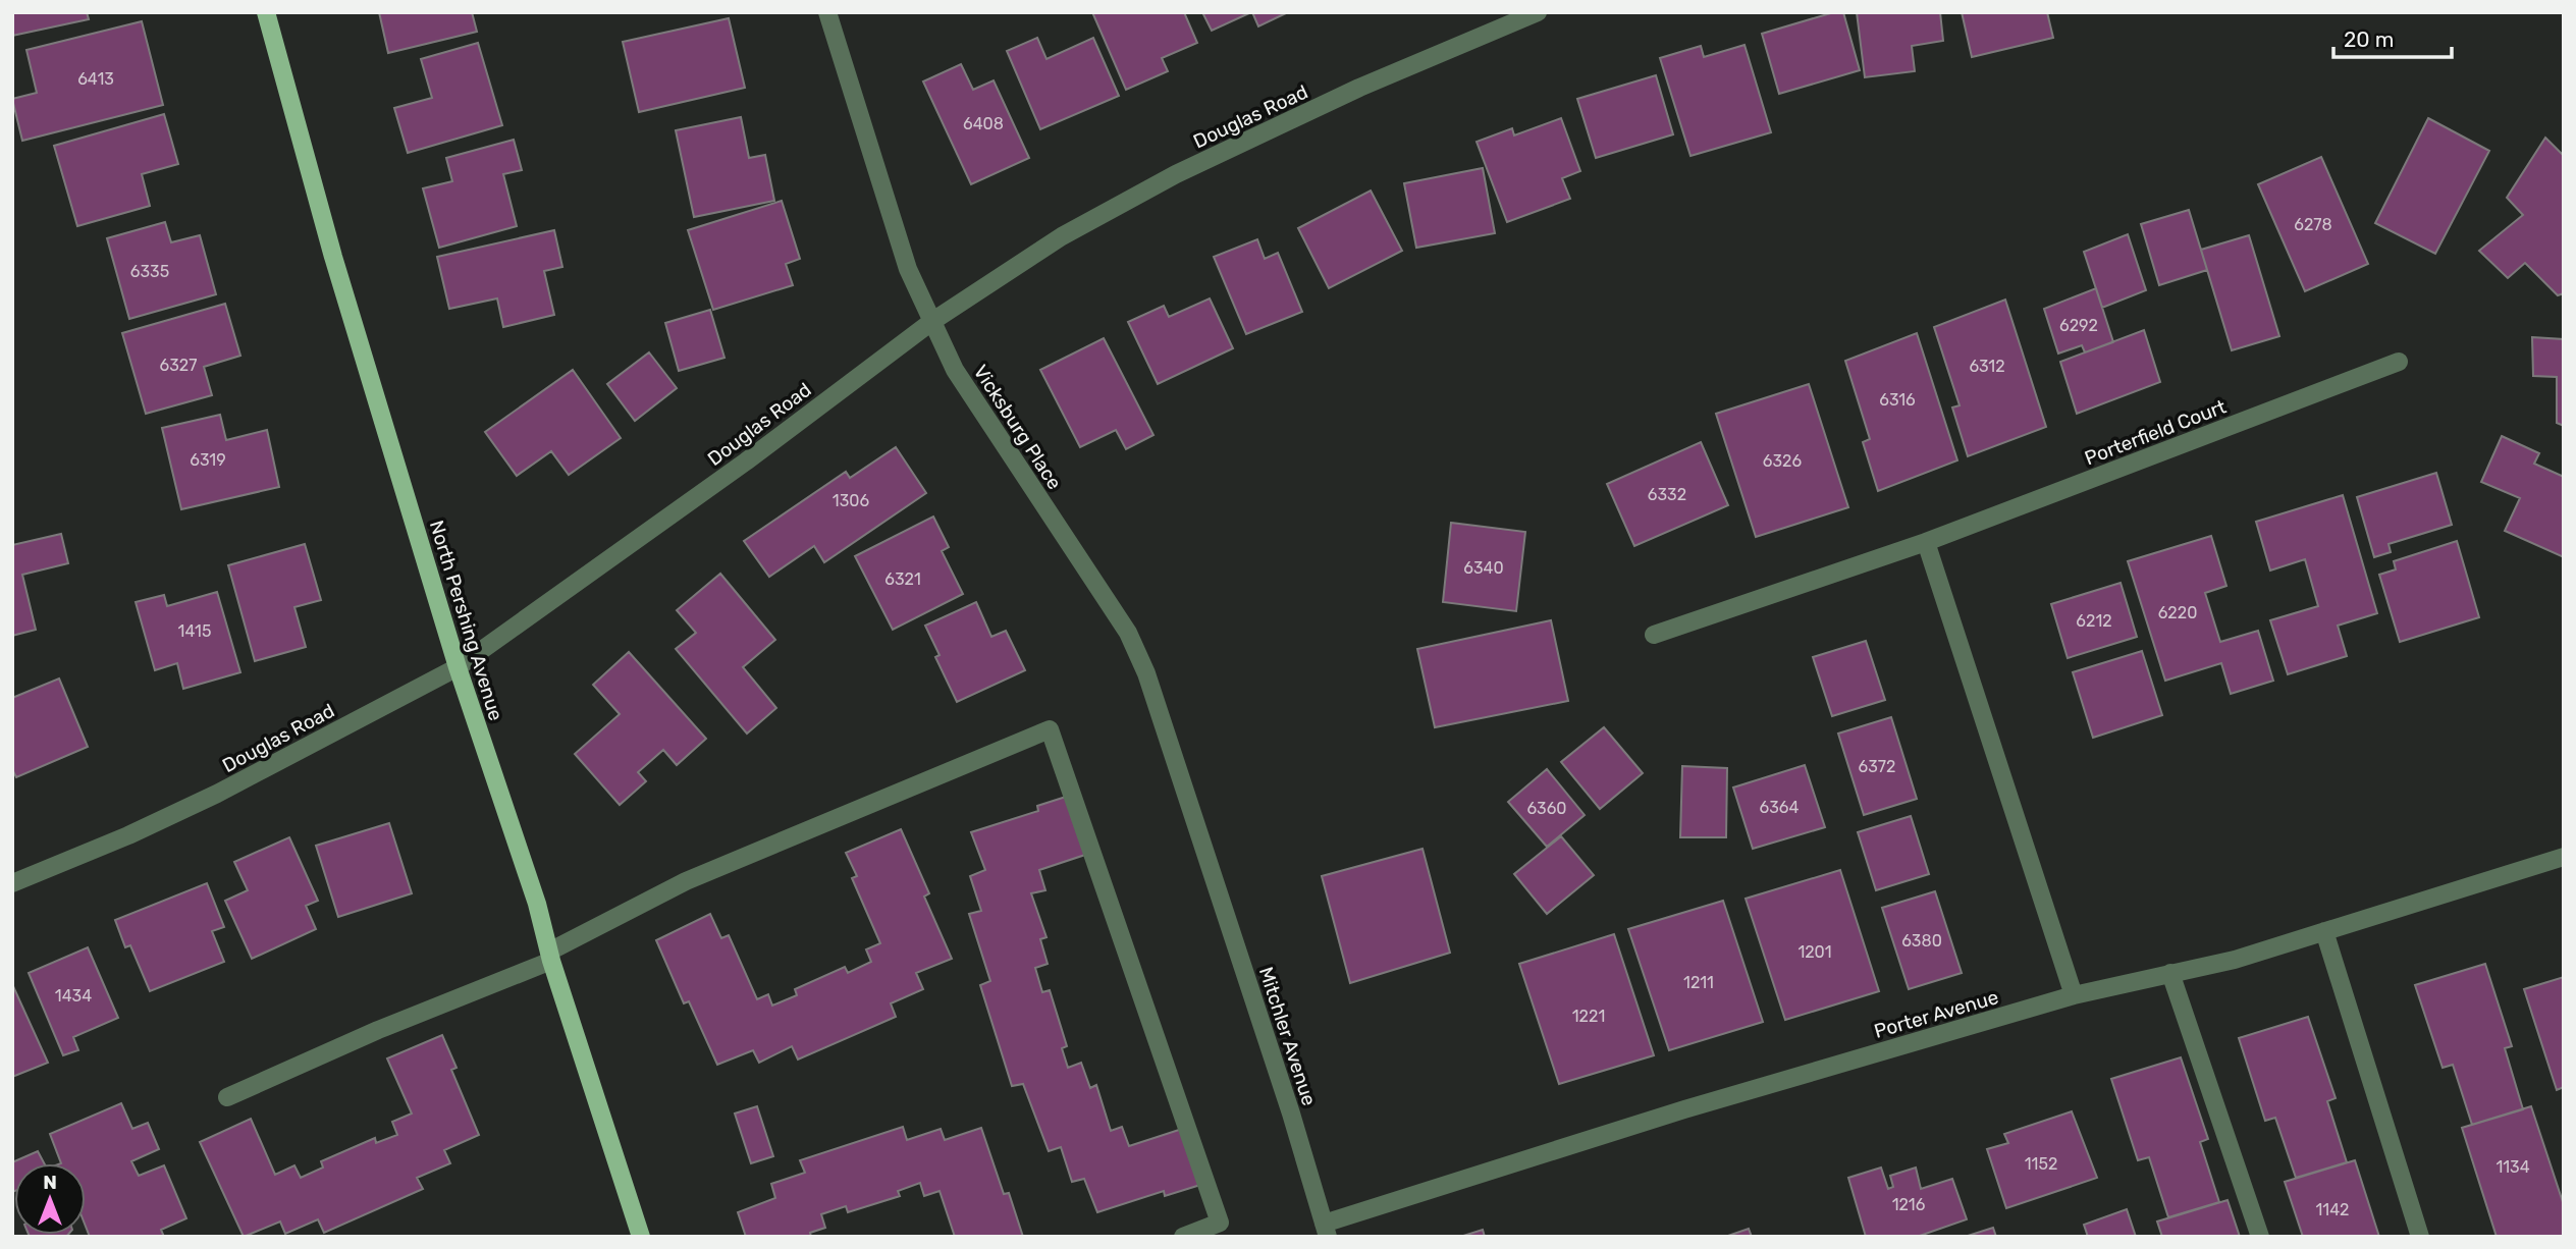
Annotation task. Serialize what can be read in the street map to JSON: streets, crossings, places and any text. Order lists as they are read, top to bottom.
{
  "streets": {
    "main road": ["North Pershing Avenue"],
    "street": [
      "Douglas Road",
      "Vicksburg Place",
      "Porterfield Court",
      "Porter Avenue",
      "Mitchler Avenue"
    ]
  },
  "crossings": [
    ["Douglas Road", "Vicksburg Place"],
    ["Douglas Road", "North Pershing Avenue"],
    ["Vicksburg Place", "Mitchler Avenue"],
    ["Porter Avenue", "Mitchler Avenue"]
  ],
  "house_numbers": [
    "6413",
    "6408",
    "6278",
    "6335",
    "6292",
    "6327",
    "6312",
    "6316",
    "6319",
    "6326",
    "6332",
    "1306",
    "6340",
    "6321",
    "6220",
    "6212",
    "1415",
    "6372",
    "6364",
    "6360",
    "6380",
    "1201",
    "1211",
    "1434",
    "1221",
    "1152",
    "1134",
    "1216",
    "1142"
  ],
  "scale_bar": "20 m",
  "north": "top"
}
